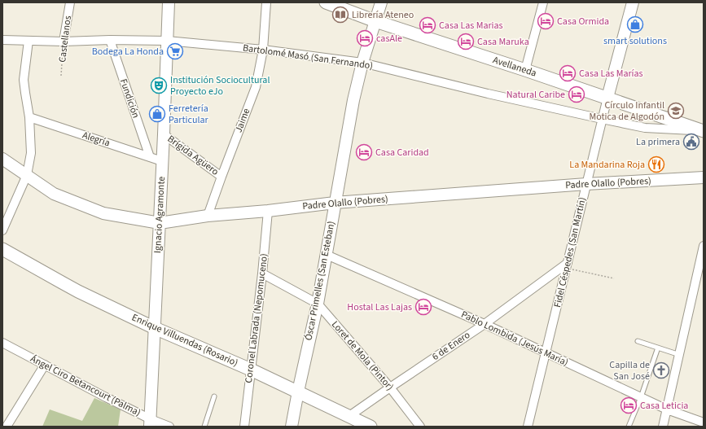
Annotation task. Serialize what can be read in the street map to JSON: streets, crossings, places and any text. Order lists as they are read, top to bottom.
{
  "streets": {
    "main road": [
      "Avellaneda",
      "Padre Olallo (Pobres)",
      "Ignacio Agramonte",
      "Fidel Céspedes (San Martín)",
      "Óscar Primelles (San Esteban)",
      "Enrique Villuendas (Rosario)"
    ],
    "street": [
      "Castellanos",
      "Bartolomé Masó (San Fernando)",
      "Fundición",
      "Jaime",
      "Alegría",
      "Brígida Agüero",
      "Coronel Labrada (Nepomuceno)",
      "Pablo Lombida (Jesús María)",
      "6 de Enero",
      "Loret de Mola (Pintor)",
      "Ángel Ciro Betancourt (Palma)"
    ]
  },
  "crossings": [
    ["Castellanos", "Bartolomé Masó (San Fernando)"],
    ["Bartolomé Masó (San Fernando)", "Avellaneda"],
    ["Bartolomé Masó (San Fernando)", "Fundición"],
    ["Bartolomé Masó (San Fernando)", "Jaime"],
    ["Bartolomé Masó (San Fernando)", "Ignacio Agramonte"],
    ["Bartolomé Masó (San Fernando)", "Fidel Céspedes (San Martín)"],
    ["Bartolomé Masó (San Fernando)", "Óscar Primelles (San Esteban)"],
    ["Avellaneda", "Fidel Céspedes (San Martín)"],
    ["Avellaneda", "Óscar Primelles (San Esteban)"],
    ["Fundición", "Alegría"],
    ["Jaime", "Brígida Agüero"],
    ["Jaime", "Padre Olallo (Pobres)"],
    ["Alegría", "Ignacio Agramonte"],
    ["Brígida Agüero", "Ignacio Agramonte"],
    ["Padre Olallo (Pobres)", "Ignacio Agramonte"],
    ["Padre Olallo (Pobres)", "Fidel Céspedes (San Martín)"],
    ["Padre Olallo (Pobres)", "Óscar Primelles (San Esteban)"],
    ["Padre Olallo (Pobres)", "Coronel Labrada (Nepomuceno)"],
    ["Ignacio Agramonte", "Enrique Villuendas (Rosario)"],
    ["Ignacio Agramonte", "Ángel Ciro Betancourt (Palma)"],
    ["Fidel Céspedes (San Martín)", "Pablo Lombida (Jesús María)"],
    ["Fidel Céspedes (San Martín)", "6 de Enero"],
    ["Óscar Primelles (San Esteban)", "Pablo Lombida (Jesús María)"],
    ["Óscar Primelles (San Esteban)", "Enrique Villuendas (Rosario)"],
    ["Óscar Primelles (San Esteban)", "Loret de Mola (Pintor)"],
    ["Coronel Labrada (Nepomuceno)", "Enrique Villuendas (Rosario)"],
    ["Coronel Labrada (Nepomuceno)", "Loret de Mola (Pintor)"],
    ["Pablo Lombida (Jesús María)", "6 de Enero"],
    ["Enrique Villuendas (Rosario)", "6 de Enero"],
    ["6 de Enero", "Loret de Mola (Pintor)"]
  ],
  "places": {
    "library": ["Librería Ateneo"],
    "hotel": [
      "Casa Ormida",
      "Casa Las Marias",
      "casAle",
      "Casa Maruka",
      "Casa Las Marías",
      "Natural Caribe",
      "Casa Caridad",
      "Hostal Las Lajas",
      "Casa Leticia"
    ],
    "shop": ["smart solutions", "Ferretería Particular"],
    "supermarket": ["Bodega La Honda"],
    "theatre": ["Institución Sociocultural Proyecto eJo"],
    "school or university": ["Círculo Infantil Motica de Algodón"],
    "public building": ["La primera"],
    "restaurant": ["La Mandarina Roja"],
    "church": ["Capilla de San José"]
  }
}
